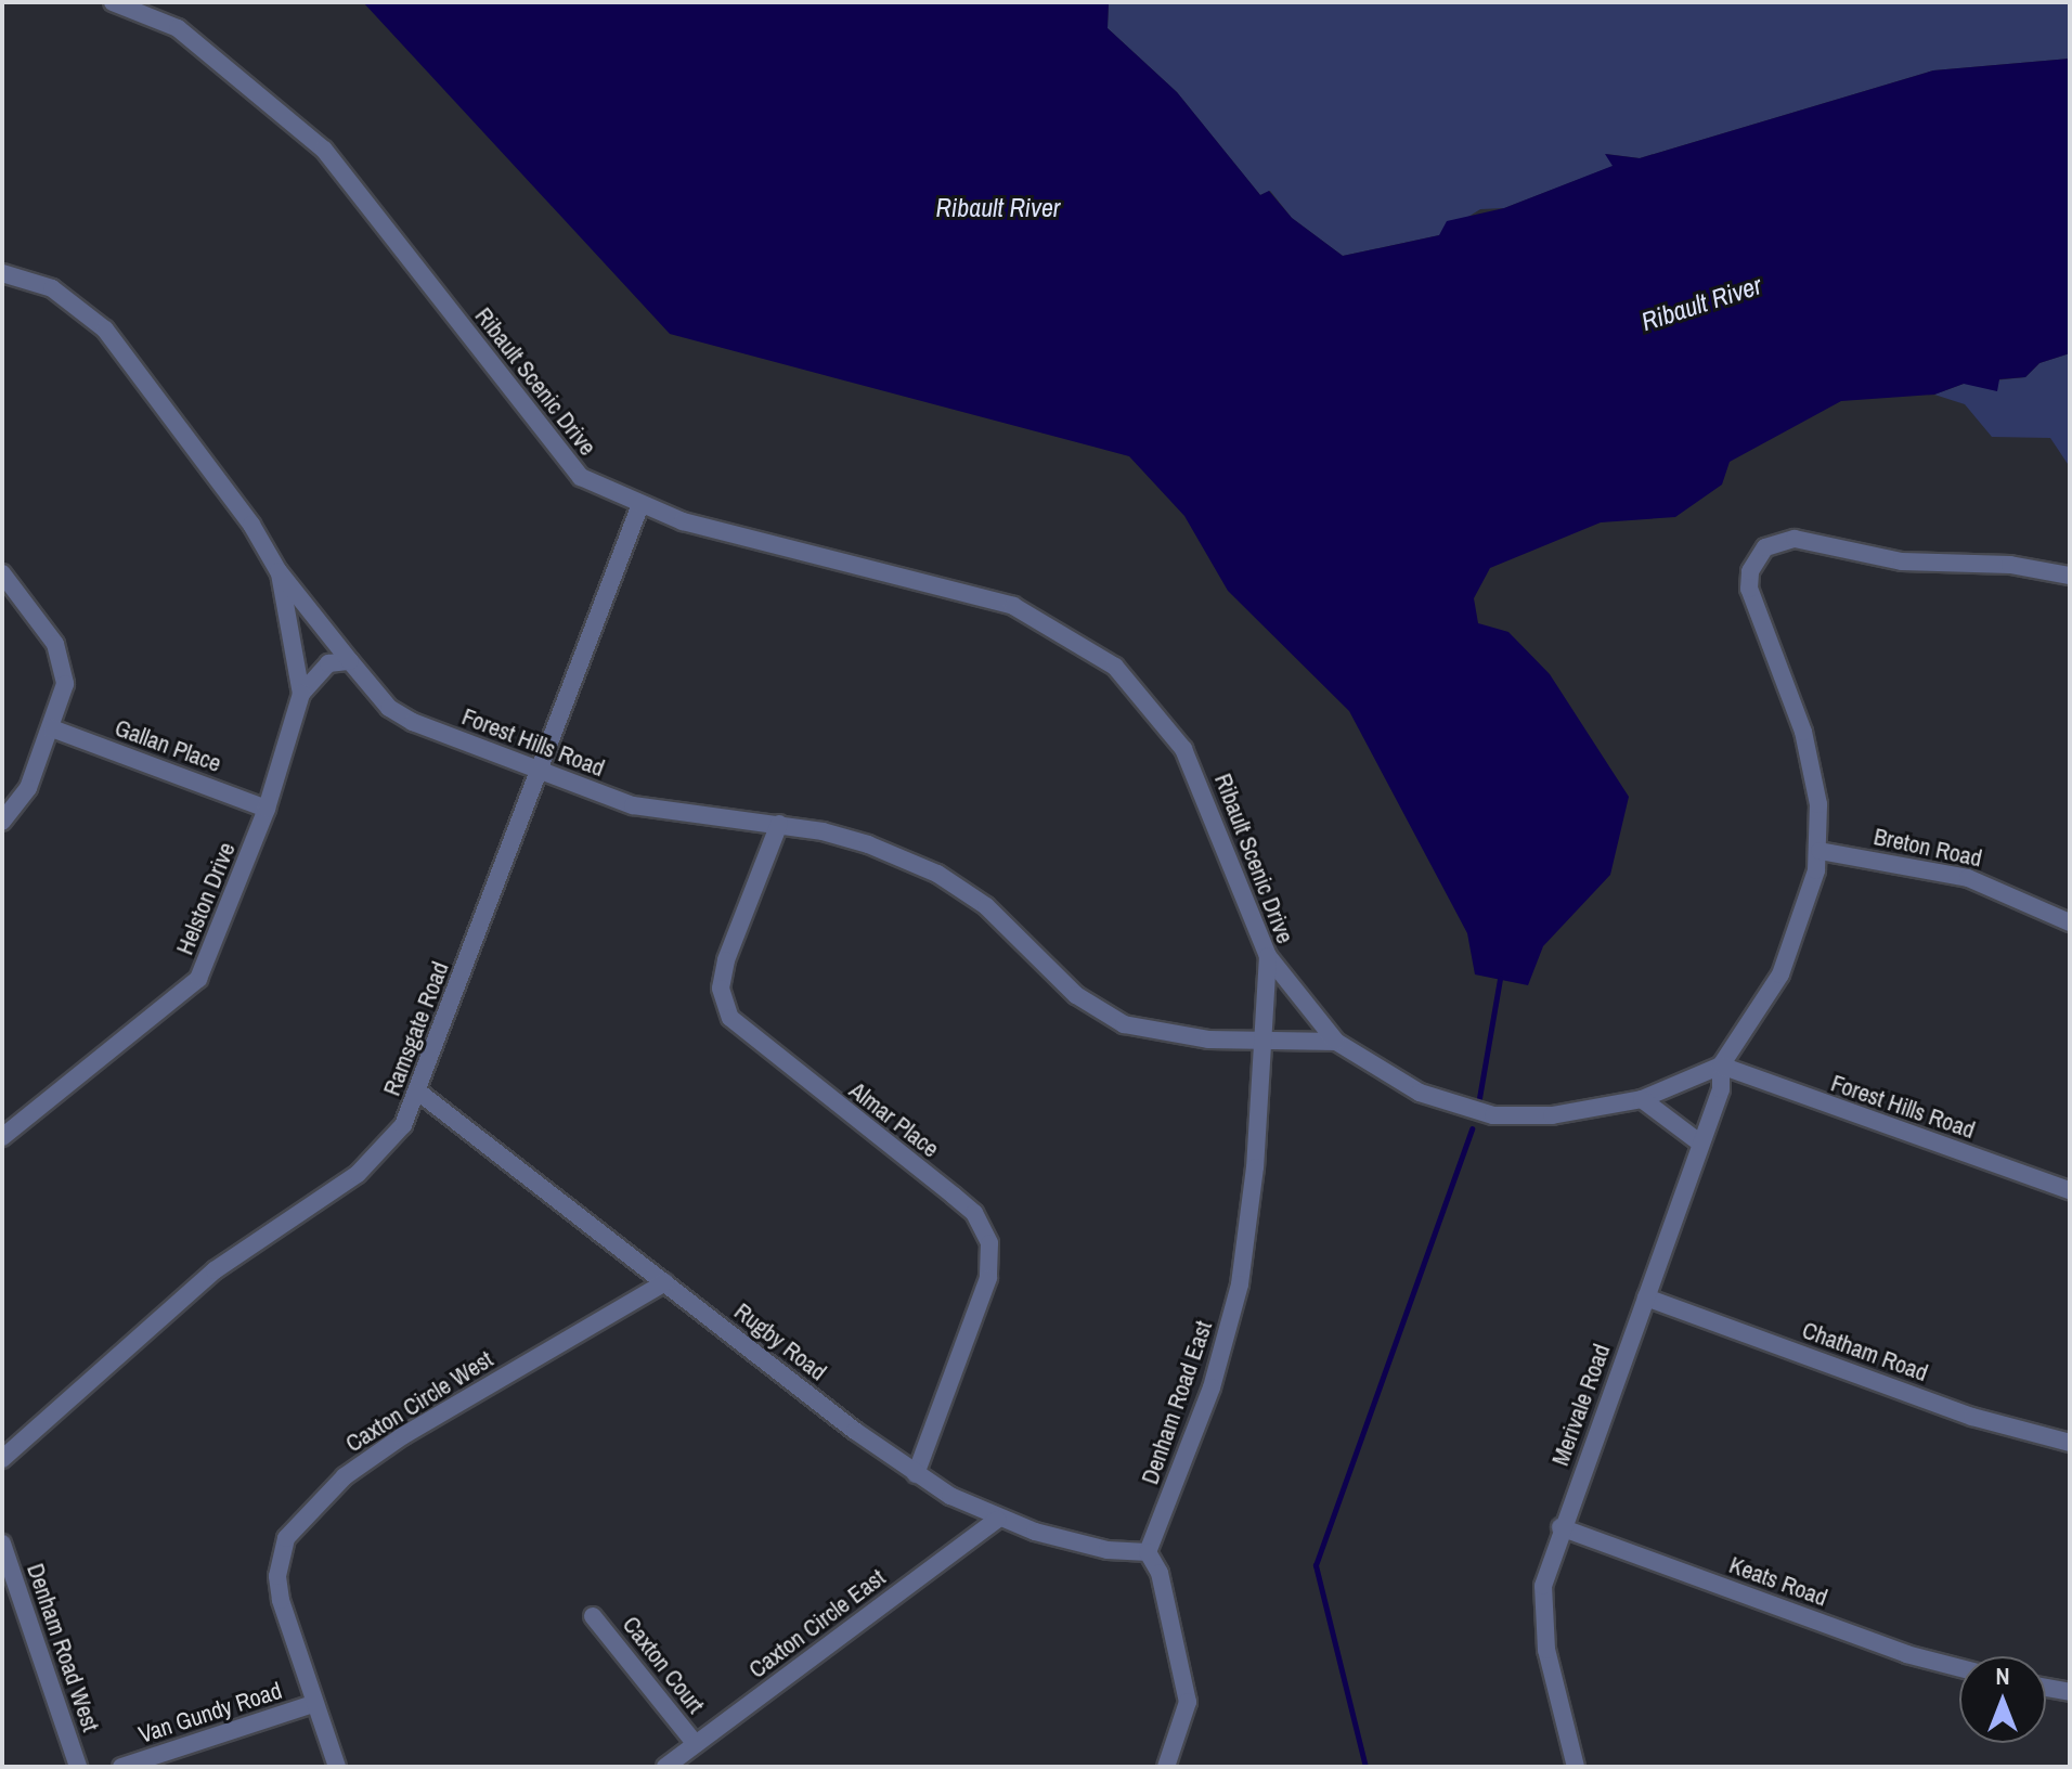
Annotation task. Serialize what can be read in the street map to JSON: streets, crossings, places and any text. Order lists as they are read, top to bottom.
{
  "streets": {
    "street": [
      "Ribault Scenic Drive",
      "Forest Hills Road",
      "Gallan Place",
      "Breton Road",
      "Helston Drive",
      "Ramsgate Road",
      "Almar Place",
      "Rugby Road",
      "Chatham Road",
      "Caxton Circle West",
      "Denham Road East",
      "Merivale Road",
      "Keats Road",
      "Caxton Circle East",
      "Denham Road West",
      "Caxton Court",
      "Van Gundy Road"
    ]
  },
  "crossings": [
    ["Ribault Scenic Drive", "Forest Hills Road"],
    ["Ribault Scenic Drive", "Ramsgate Road"],
    ["Ribault Scenic Drive", "Denham Road East"],
    ["Forest Hills Road", "Ramsgate Road"],
    ["Forest Hills Road", "Almar Place"],
    ["Forest Hills Road", "Denham Road East"],
    ["Forest Hills Road", "Merivale Road"],
    ["Gallan Place", "Helston Drive"],
    ["Ramsgate Road", "Rugby Road"],
    ["Almar Place", "Rugby Road"],
    ["Rugby Road", "Caxton Circle West"],
    ["Rugby Road", "Denham Road East"],
    ["Rugby Road", "Caxton Circle East"],
    ["Chatham Road", "Merivale Road"],
    ["Caxton Circle West", "Van Gundy Road"],
    ["Merivale Road", "Keats Road"],
    ["Caxton Circle East", "Caxton Court"]
  ],
  "water": ["Ribault River"],
  "north": "top"
}
